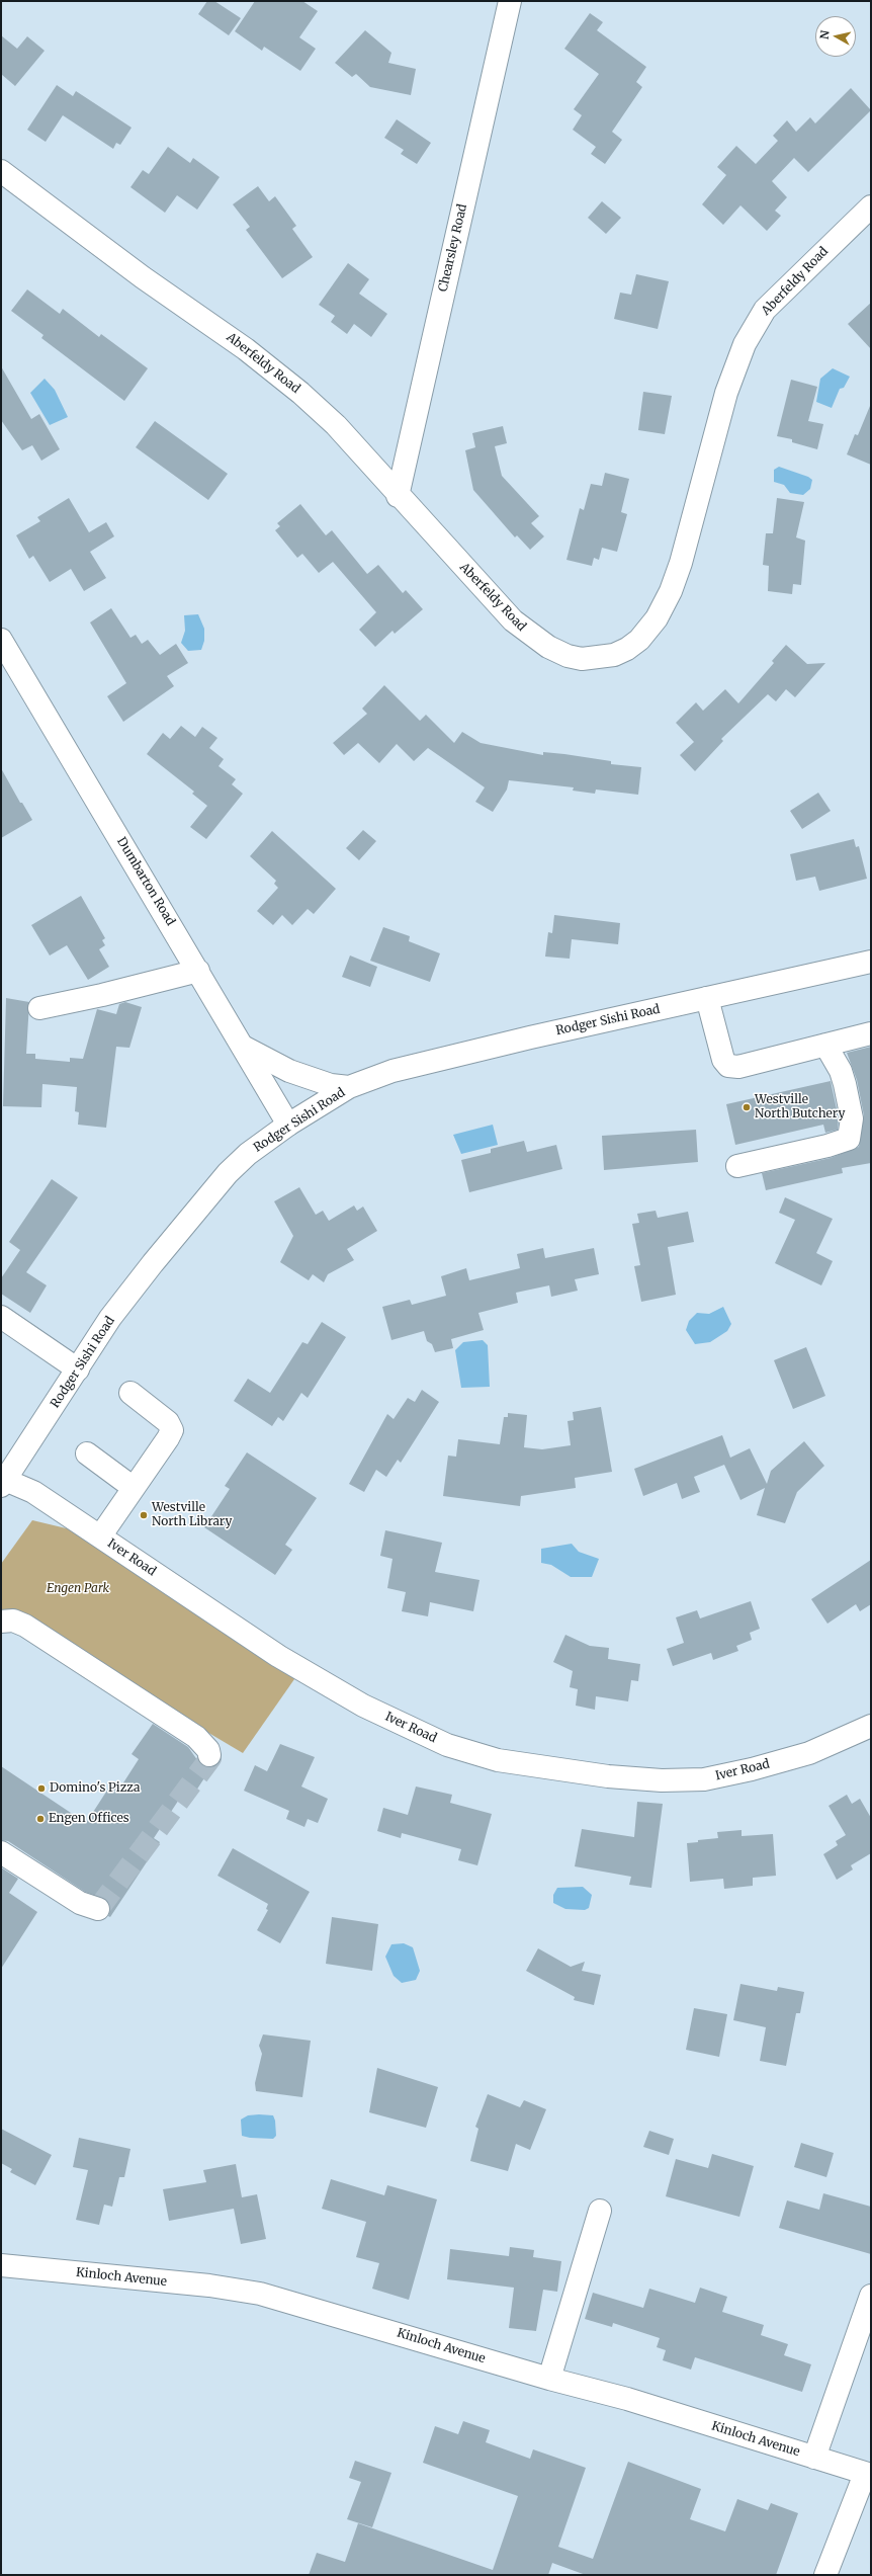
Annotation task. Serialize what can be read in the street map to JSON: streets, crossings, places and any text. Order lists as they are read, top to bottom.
{
  "streets": {
    "street": [
      "Chearsley Road",
      "Aberfeldy Road",
      "Dumbarton Road",
      "Rodger Sishi Road",
      "Iver Road",
      "Kinloch Avenue"
    ]
  },
  "crossings": [
    ["Chearsley Road", "Aberfeldy Road"],
    ["Dumbarton Road", "Rodger Sishi Road"],
    ["Rodger Sishi Road", "Iver Road"]
  ],
  "parks": ["Engen Park"],
  "places": [
    "Westville North Butchery",
    "Westville North Library",
    "Domino's Pizza",
    "Engen Offices"
  ],
  "north": "left"
}
